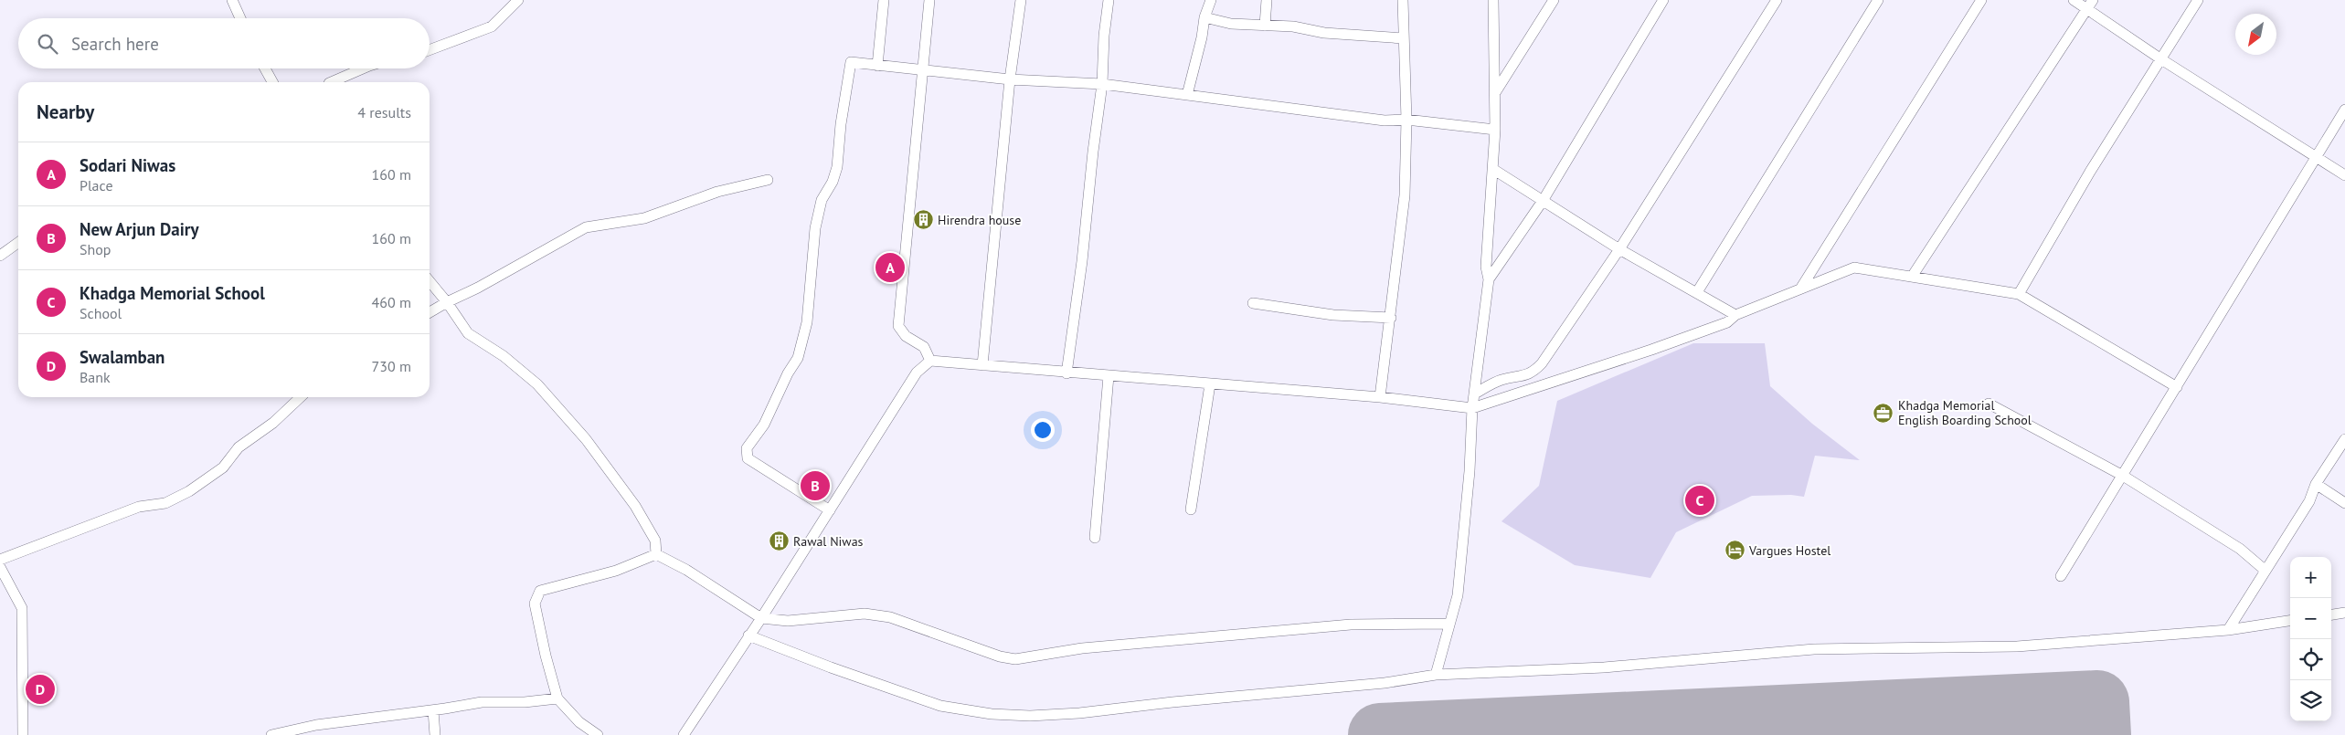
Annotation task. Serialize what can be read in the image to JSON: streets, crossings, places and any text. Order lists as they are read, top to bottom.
{
  "places": {
    "building": ["Hirendra house", "Rawal Niwas"],
    "office": ["Khadga Memorial English Boarding School"],
    "hotel": ["Vargues Hostel"]
  },
  "north": "bottom left",
  "page": {
    "search": "Search here",
    "heading": ["Nearby", "4 results"],
    "list": [
      {
        "mark": "A",
        "name": "Sodari Niwas",
        "note": "Place",
        "value": "160 m"
      },
      {
        "mark": "B",
        "name": "New Arjun Dairy",
        "note": "Shop",
        "value": "160 m"
      },
      {
        "mark": "C",
        "name": "Khadga Memorial School",
        "note": "School",
        "value": "460 m"
      },
      {
        "mark": "D",
        "name": "Swalamban",
        "note": "Bank",
        "value": "730 m"
      }
    ],
    "pins": [
      "A",
      "B",
      "C",
      "D"
    ],
    "map_buttons": ["+", "−"]
  }
}
